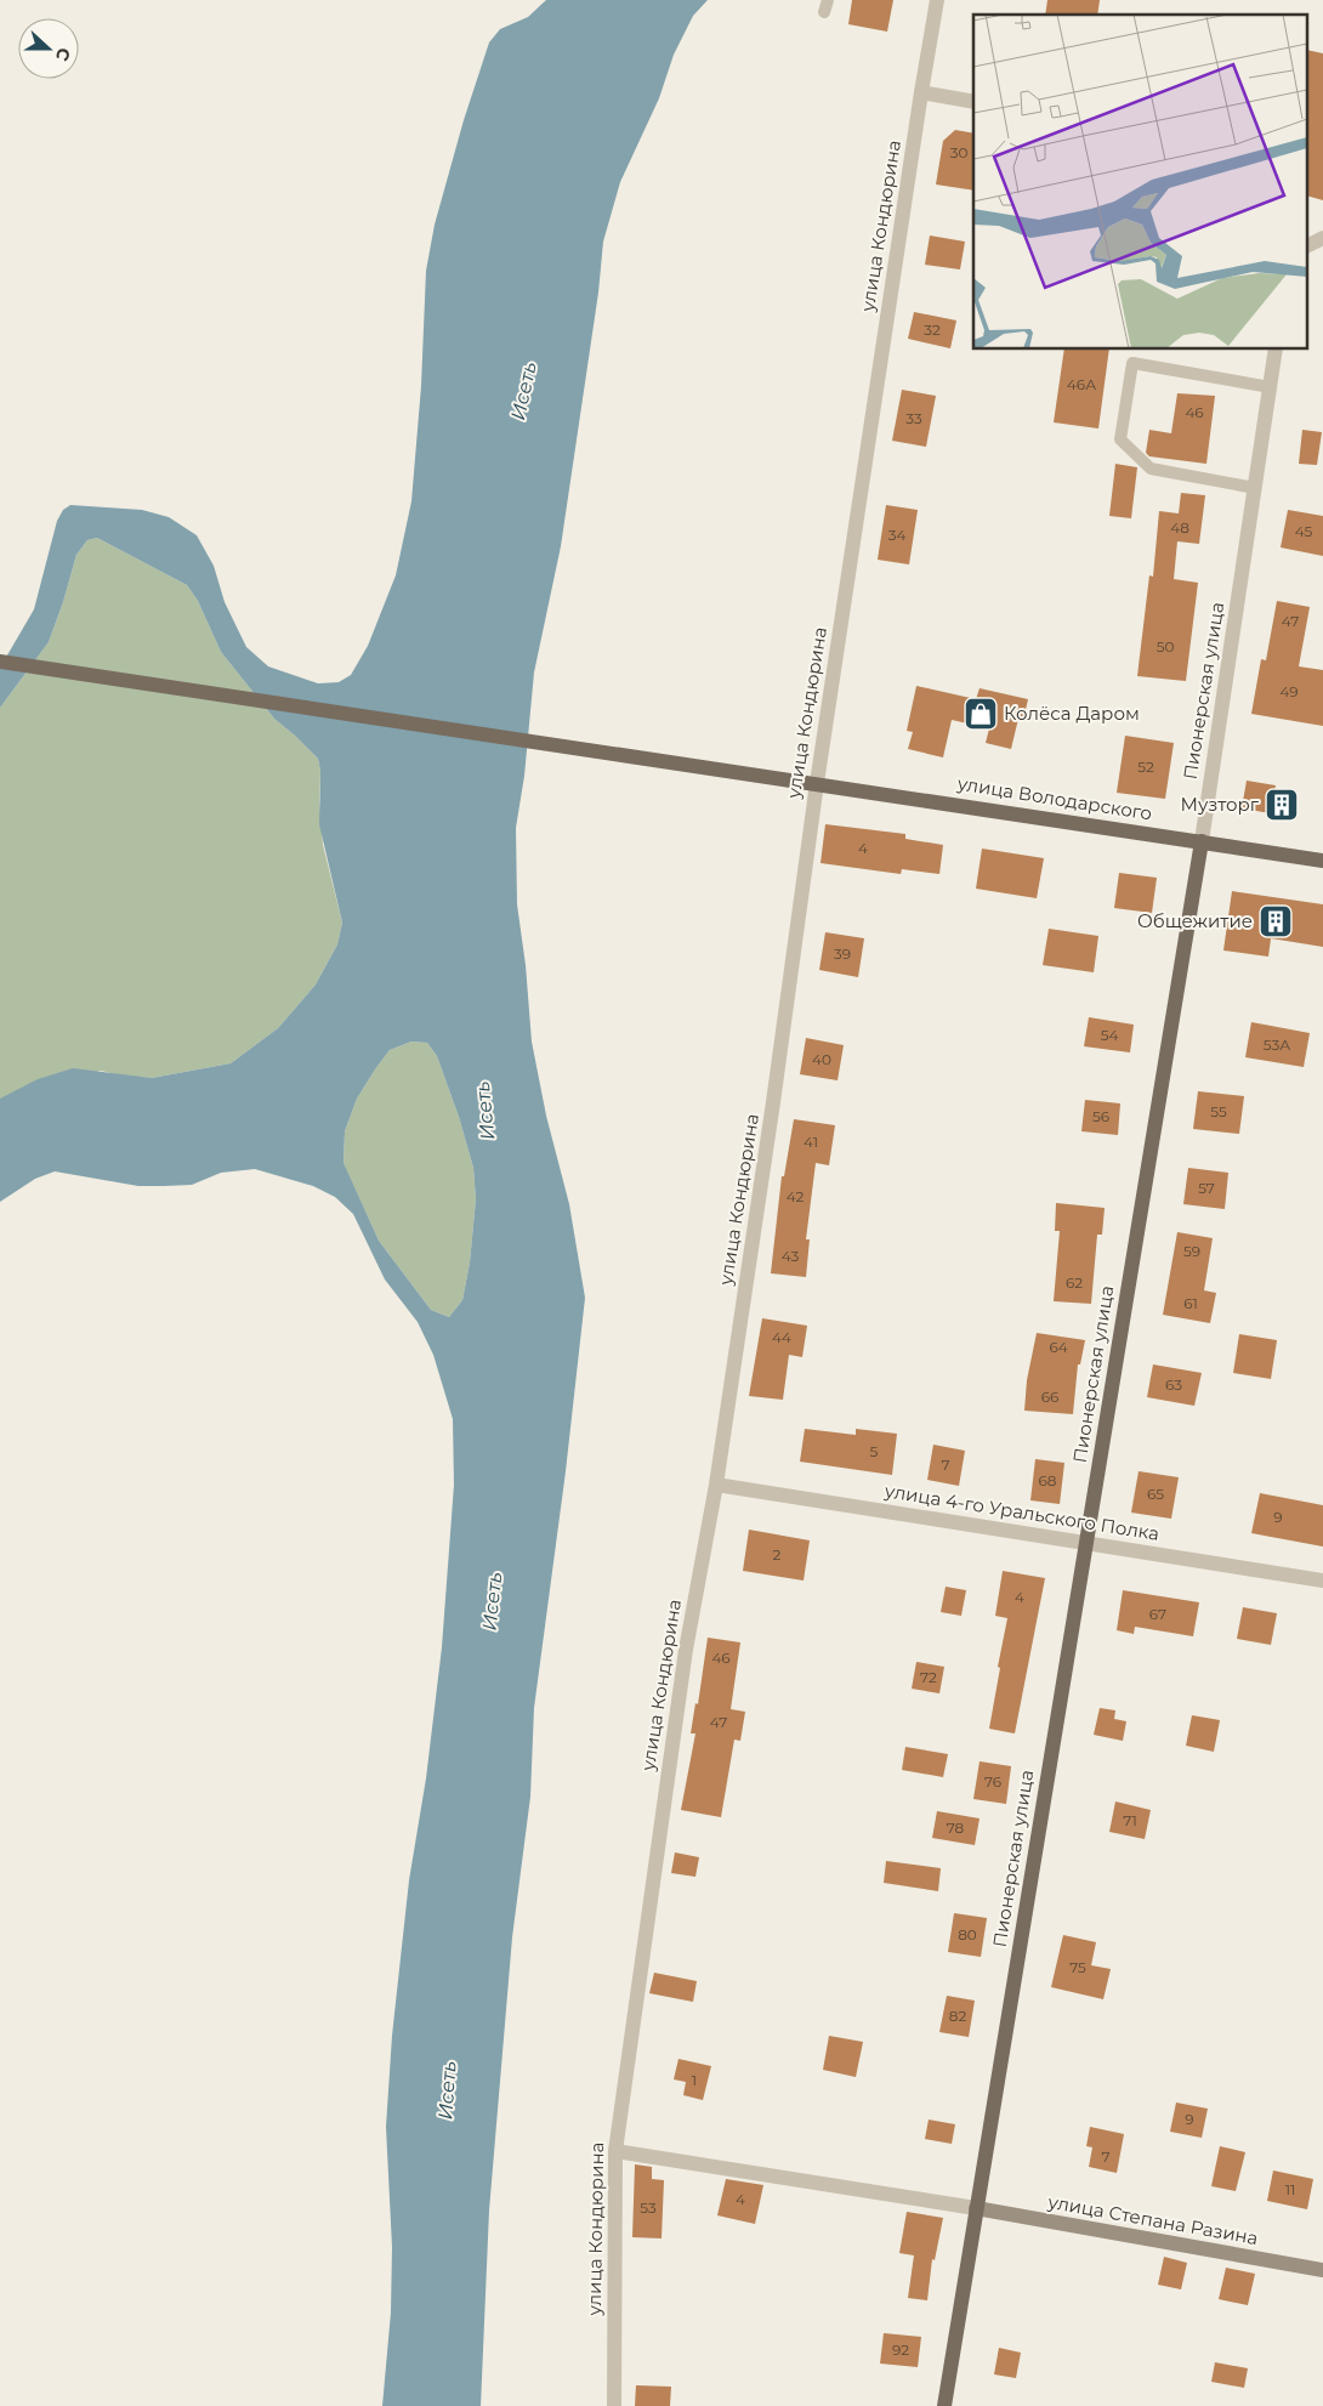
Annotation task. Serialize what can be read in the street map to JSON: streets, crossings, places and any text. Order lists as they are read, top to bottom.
{
  "streets": {
    "main road": ["Пионерская улица", "улица Володарского", "улица Степана Разина"],
    "street": ["улица Кондюрина", "улица 4-го Уральского Полка"]
  },
  "crossings": [
    ["улица Кондюрина", "улица Володарского"],
    ["улица Кондюрина", "улица 4-го Уральского Полка"],
    ["Пионерская улица", "улица Володарского"],
    ["Пионерская улица", "улица 4-го Уральского Полка"],
    ["Пионерская улица", "улица Степана Разина"]
  ],
  "water": ["Исеть"],
  "places": {
    "shop": ["Колёса Даром"],
    "building": ["Музторг", "Общежитие"]
  },
  "house_numbers": [
    "30",
    "32",
    "46А",
    "46",
    "33",
    "48",
    "45",
    "34",
    "47",
    "50",
    "49",
    "52",
    "4",
    "39",
    "54",
    "53А",
    "40",
    "55",
    "56",
    "41",
    "57",
    "42",
    "59",
    "43",
    "62",
    "61",
    "44",
    "64",
    "63",
    "66",
    "5",
    "7",
    "68",
    "65",
    "9",
    "2",
    "4",
    "67",
    "46",
    "72",
    "47",
    "76",
    "71",
    "78",
    "80",
    "75",
    "82",
    "1",
    "9",
    "7",
    "11",
    "4",
    "53",
    "92"
  ],
  "north": "right"
}
